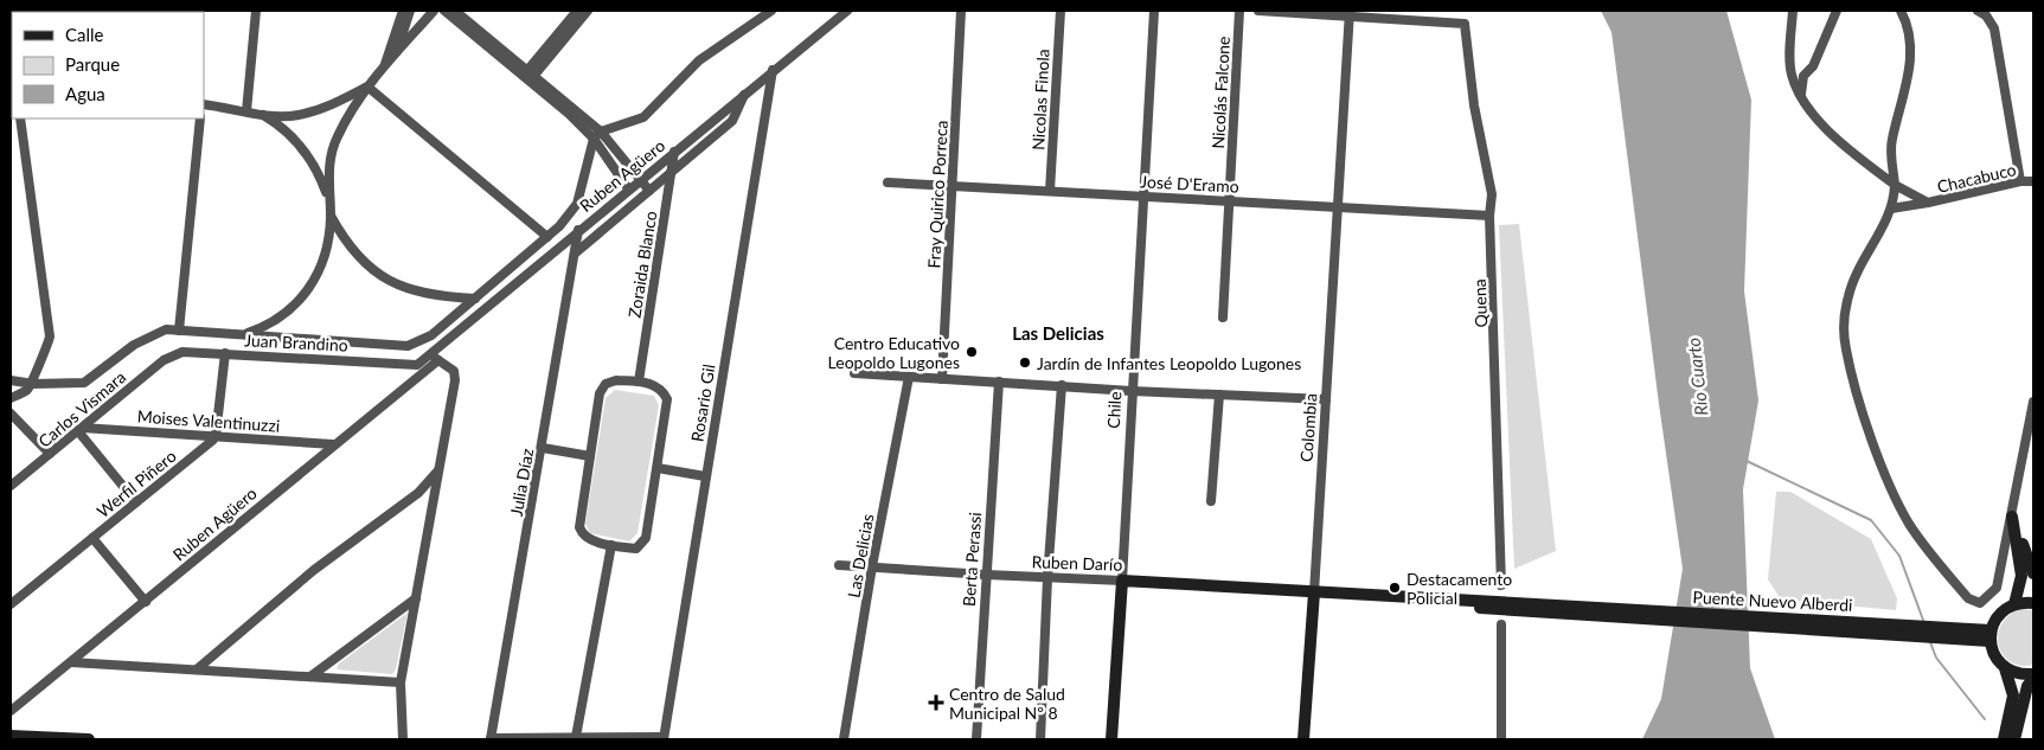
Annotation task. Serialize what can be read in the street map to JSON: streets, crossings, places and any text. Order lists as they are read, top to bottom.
{
  "streets": {
    "main road": [
      "Chile",
      "Colombia",
      "Ruben Darío",
      "Puente Nuevo Alberdi"
    ],
    "street": [
      "Nicolás Falcone",
      "Nicolas Finola",
      "Ruben Agüero",
      "Chacabuco",
      "José D'Eramo",
      "Fray Quirico Porreca",
      "Zoraida Blanco",
      "Quena",
      "Juan Brandino",
      "Rosario Gil",
      "Carlos Vismara",
      "Moises Valentinuzzi",
      "Julia Díaz",
      "Werfil Piñero",
      "Las Delicias",
      "Berta Perassi"
    ]
  },
  "crossings": [
    ["Nicolás Falcone", "José D'Eramo"],
    ["Nicolas Finola", "José D'Eramo"],
    ["Ruben Agüero", "Zoraida Blanco"],
    ["Ruben Agüero", "Juan Brandino"],
    ["Ruben Agüero", "Rosario Gil"],
    ["Ruben Agüero", "Moises Valentinuzzi"],
    ["Ruben Agüero", "Julia Díaz"],
    ["José D'Eramo", "Fray Quirico Porreca"],
    ["José D'Eramo", "Quena"],
    ["José D'Eramo", "Chile"],
    ["José D'Eramo", "Colombia"],
    ["Quena", "Colombia"],
    ["Juan Brandino", "Carlos Vismara"],
    ["Carlos Vismara", "Moises Valentinuzzi"],
    ["Chile", "Ruben Darío"],
    ["Moises Valentinuzzi", "Werfil Piñero"],
    ["Colombia", "Ruben Darío"],
    ["Las Delicias", "Ruben Darío"],
    ["Berta Perassi", "Ruben Darío"],
    ["Ruben Darío", "Puente Nuevo Alberdi"]
  ],
  "districts": ["Las Delicias"],
  "water": ["Río Cuarto"],
  "places": {
    "other": ["Centro Educativo Leopoldo Lugones", "Jardín de Infantes Leopoldo Lugones", "Destacamento Policial"],
    "health": ["Centro de Salud Municipal Nº 8"]
  },
  "legend": ["Calle", "Parque", "Agua"]
}
